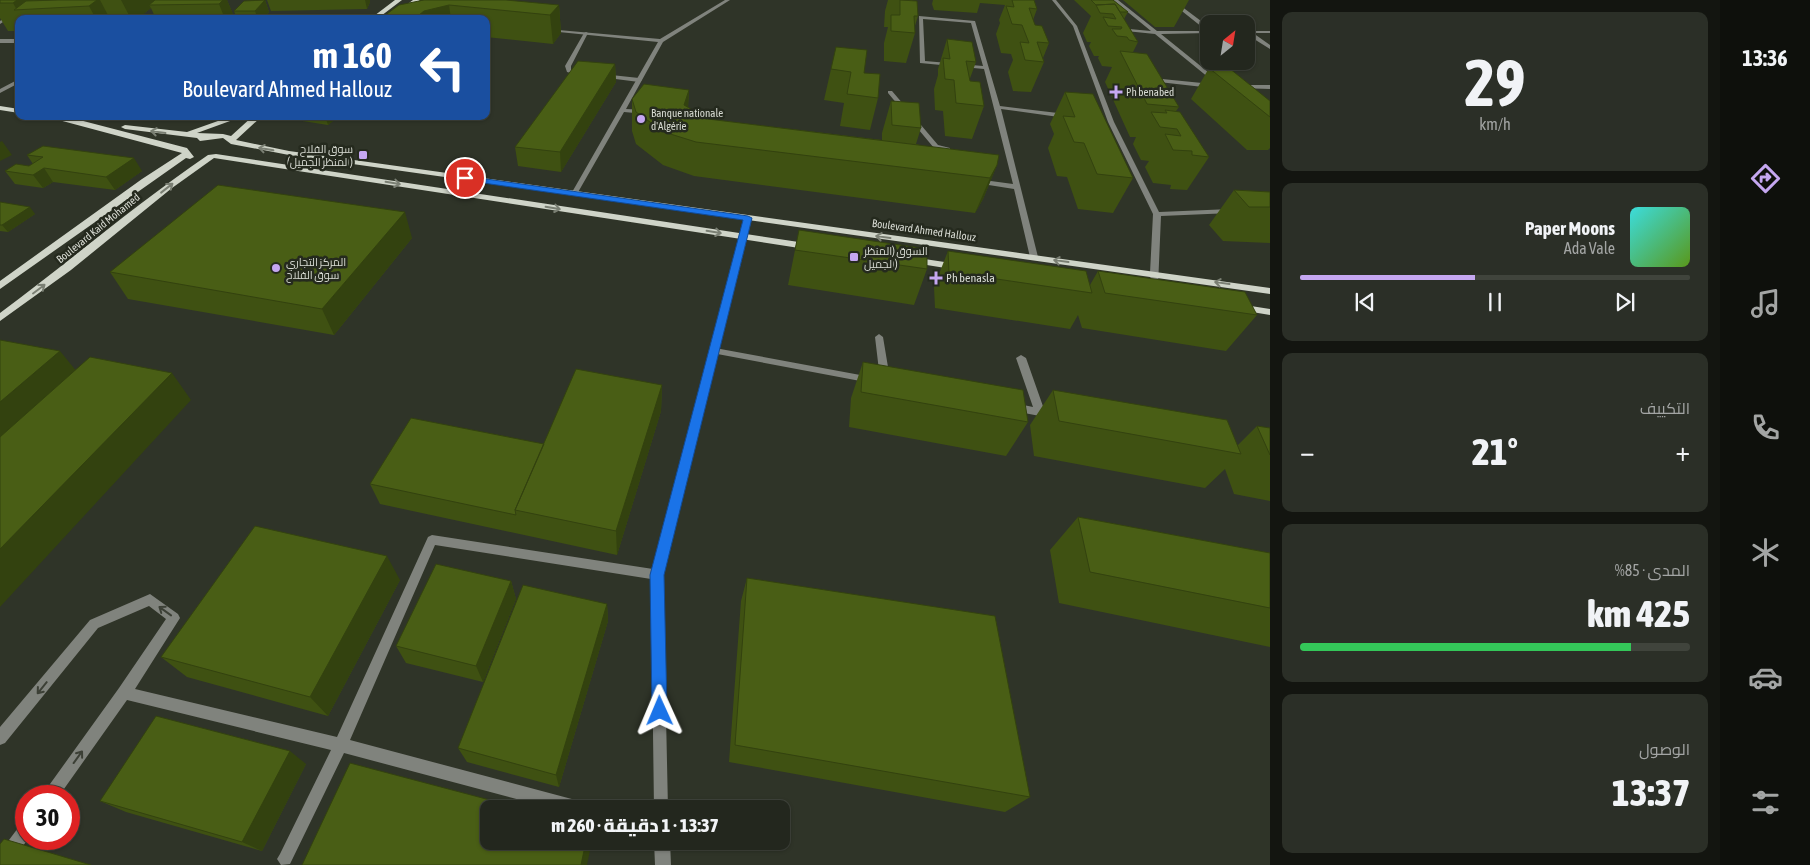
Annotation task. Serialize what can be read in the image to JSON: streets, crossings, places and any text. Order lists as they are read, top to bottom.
{
  "streets": {
    "main road": ["Boulevard Kaid Mohamed", "Boulevard Ahmed Hallouz"]
  },
  "crossings": [
    ["Boulevard Kaid Mohamed", "Boulevard Ahmed Hallouz"]
  ],
  "places": {
    "health": ["Ph benabed", "Ph benasla"],
    "other": ["Banque nationale d'Algérie", "المركز التجاري سوق الفلاح"],
    "transit": ["سوق الفلاح (المنظر الجميل)", "السوق (المنظر الجميل)"]
  },
  "north": "top right",
  "page": {
    "tabs": "13:36",
    "tile": [
      ["29", "km/h"],
      "التكييف",
      ["المدى · 85%", "425 km"],
      ["الوصول", "13:37"]
    ],
    "turn": ["160 m", "Boulevard Ahmed Hallouz"],
    "song": ["Paper Moons", "Ada Vale"],
    "heat": ["−", "21°", "+"],
    "limit": "30",
    "trip": "13:37 · 1 دقيقة · 260 m"
  }
}
